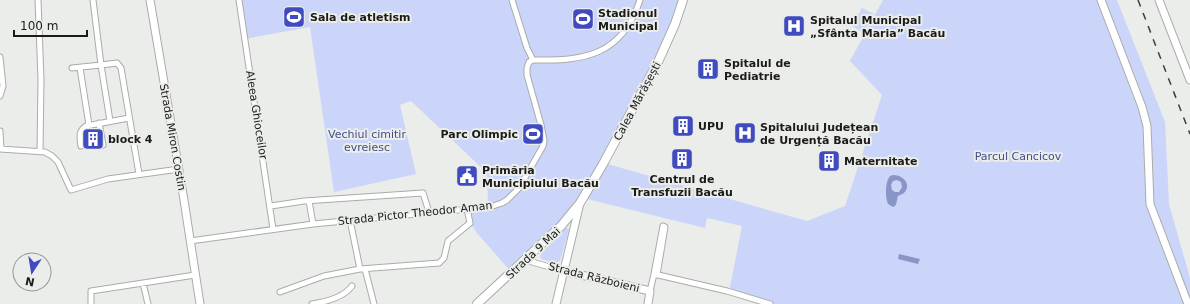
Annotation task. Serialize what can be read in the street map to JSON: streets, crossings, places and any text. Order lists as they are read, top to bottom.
{
  "streets": {
    "main road": ["Calea Mărășești", "Strada 9 Mai"],
    "street": [
      "Aleea Ghioceilor",
      "Strada Miron Costin",
      "Strada Pictor Theodor Aman",
      "Strada Războieni"
    ]
  },
  "crossings": [
    ["Calea Mărășești", "Strada 9 Mai"],
    ["Calea Mărășești", "Strada Războieni"],
    ["Aleea Ghioceilor", "Strada Pictor Theodor Aman"],
    ["Strada Miron Costin", "Strada Pictor Theodor Aman"],
    ["Strada 9 Mai", "Strada Războieni"]
  ],
  "parks": ["Vechiul cimitir evreiesc", "Parcul Cancicov"],
  "places": {
    "sports": ["Sala de atletism", "Stadionul Municipal", "Parc Olimpic"],
    "hospital": ["Spitalul Municipal „Sfânta Maria” Bacău", "Spitalului Județean de Urgență Bacău"],
    "building": [
      "Spitalul de Pediatrie",
      "UPU",
      "block 4",
      "Centrul de Transfuzii Bacău",
      "Maternitate"
    ],
    "public building": ["Primăria Municipiului Bacău"]
  },
  "scale_bar": "100 m",
  "north": "bottom"
}
